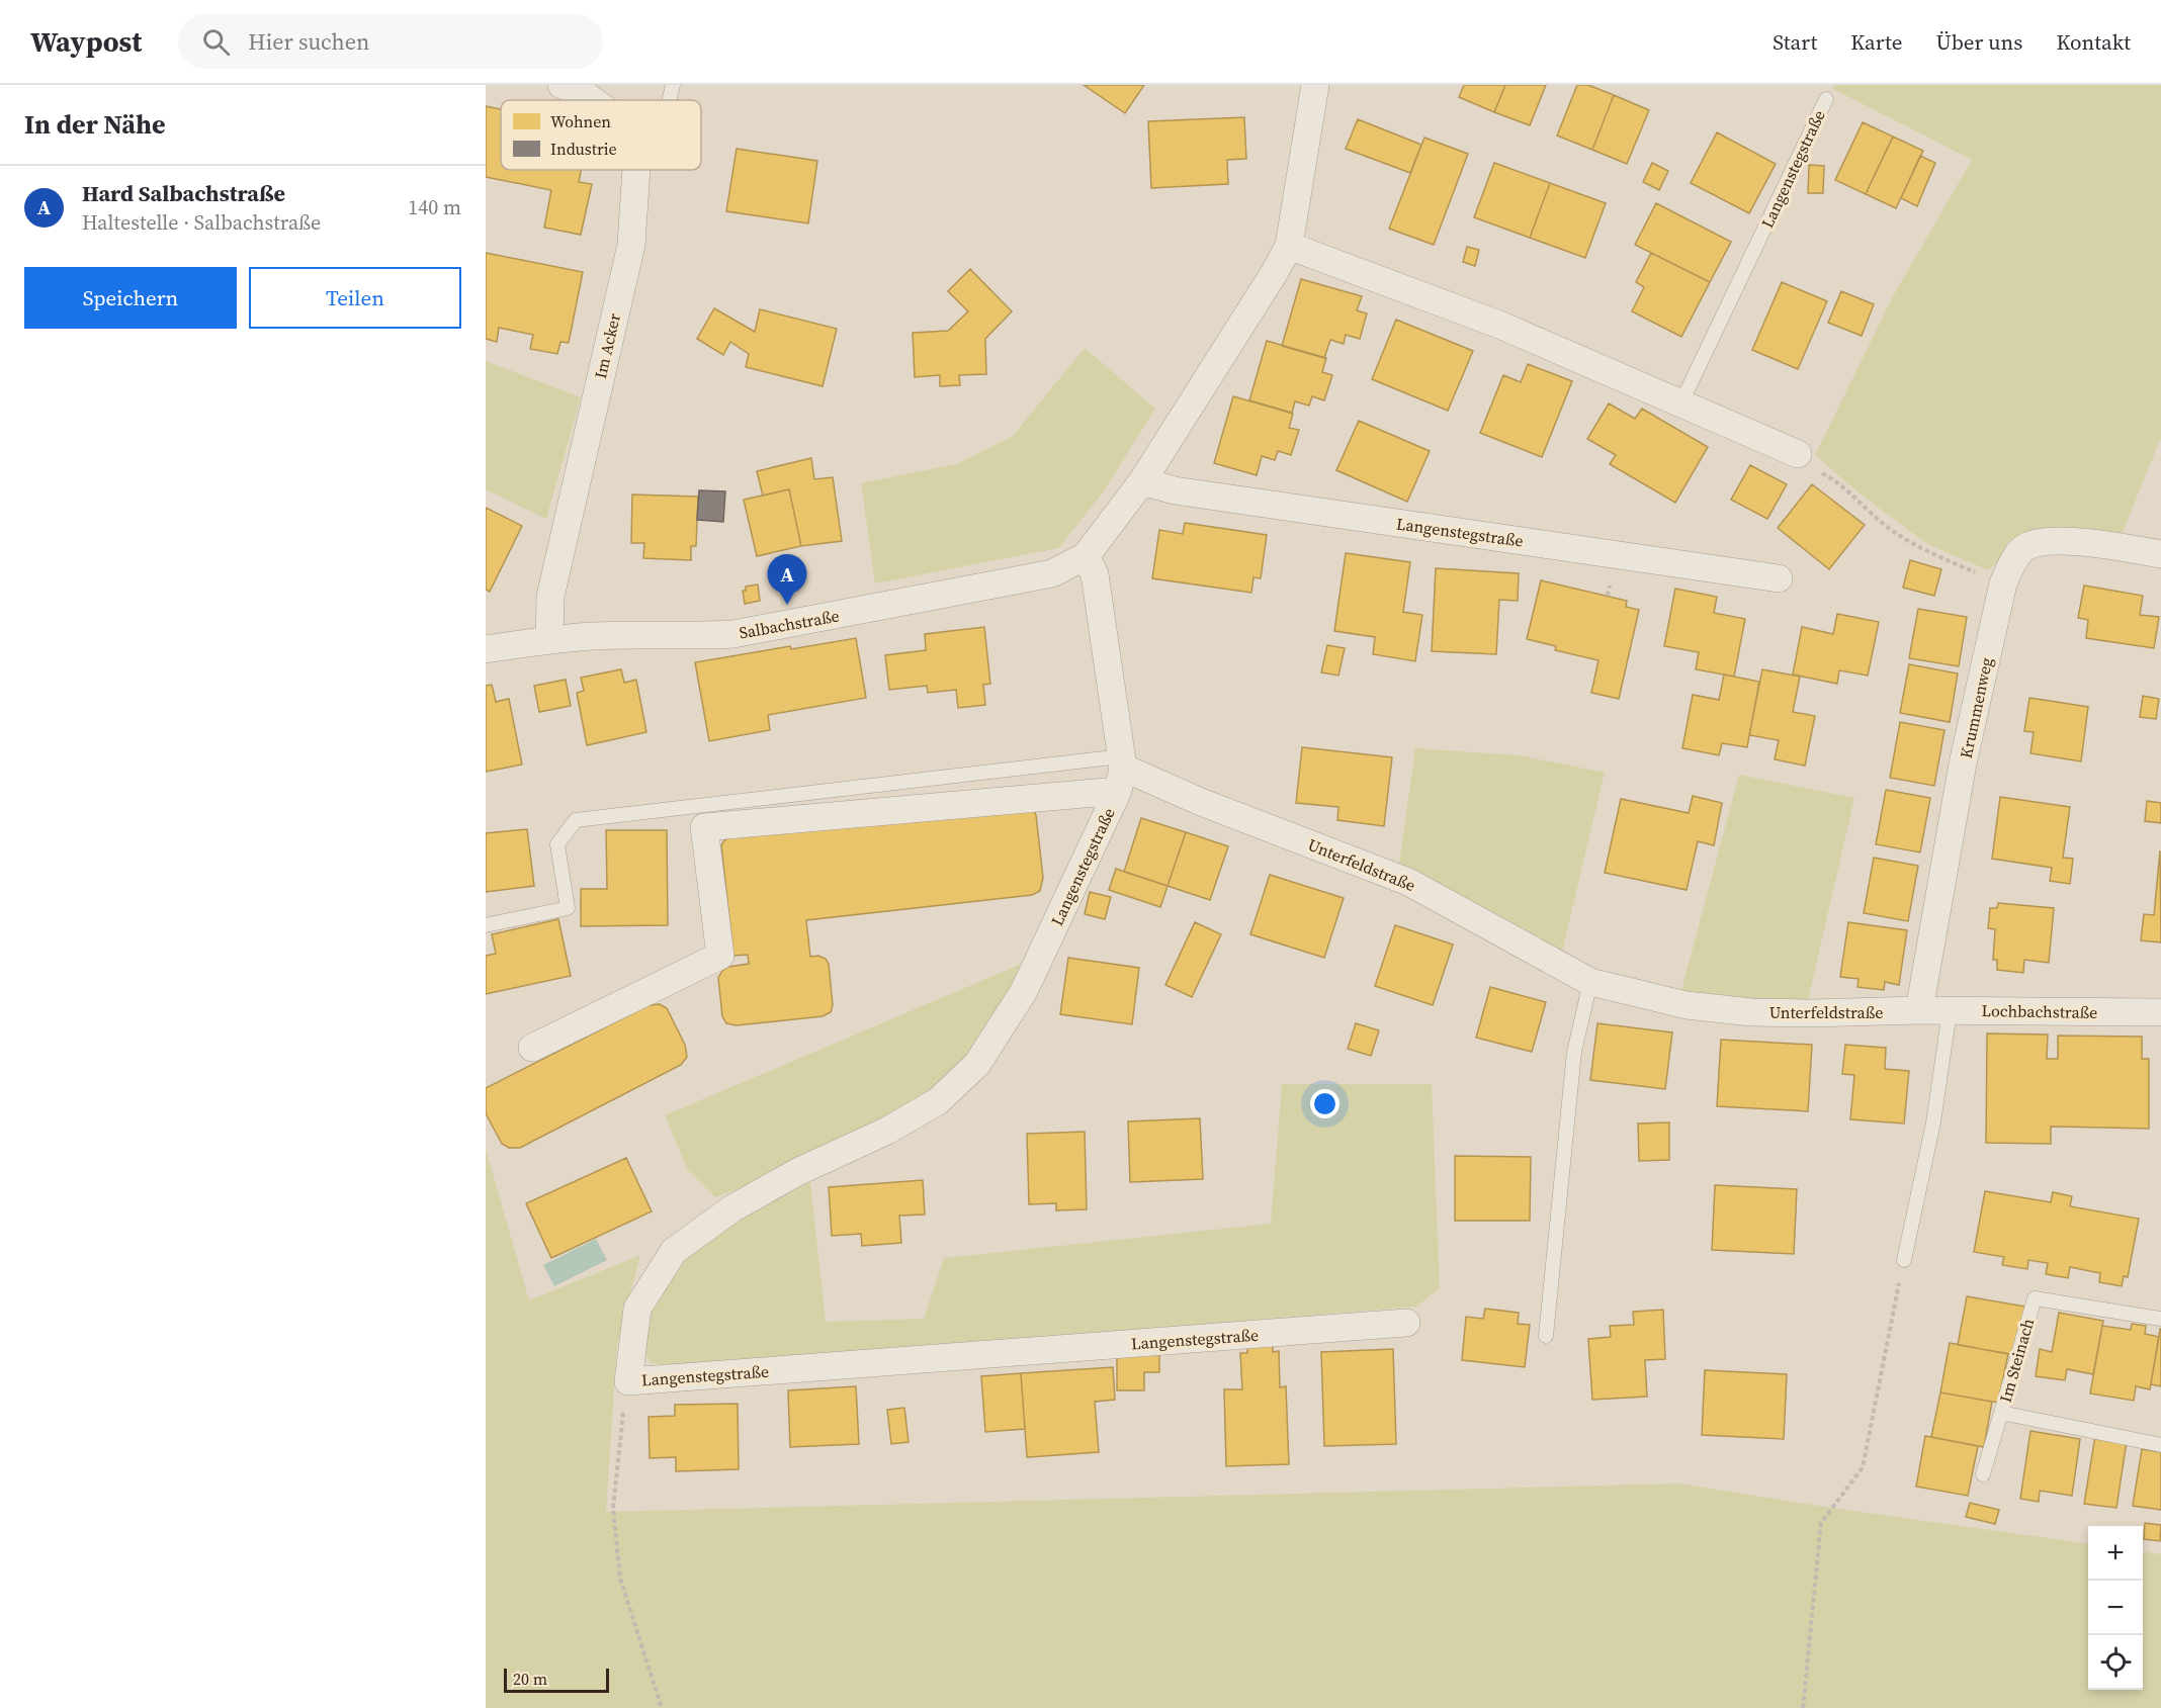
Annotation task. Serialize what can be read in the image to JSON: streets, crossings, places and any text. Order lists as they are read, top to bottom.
{
  "streets": {
    "street": [
      "Langenstegstraße",
      "Im Acker",
      "Salbachstraße",
      "Krummenweg",
      "Unterfeldstraße",
      "Lochbachstraße"
    ],
    "lane": ["Im Steinach"]
  },
  "crossings": [
    ["Langenstegstraße", "Unterfeldstraße"],
    ["Im Acker", "Salbachstraße"],
    ["Krummenweg", "Unterfeldstraße"],
    ["Krummenweg", "Lochbachstraße"],
    ["Unterfeldstraße", "Lochbachstraße"]
  ],
  "legend": ["Wohnen", "Industrie"],
  "scale_bar": "20 m",
  "page": {
    "header": "Waypost",
    "search": "Hier suchen",
    "nav": [
      "Start",
      "Karte",
      "Über uns",
      "Kontakt"
    ],
    "heading": "In der Nähe",
    "list": [
      {
        "mark": "A",
        "name": "Hard Salbachstraße",
        "note": "Haltestelle · Salbachstraße",
        "value": "140 m"
      }
    ],
    "buttons": ["Speichern", "Teilen"],
    "pins": "A",
    "map_buttons": ["+", "−"],
    "scale": "20 m"
  }
}
